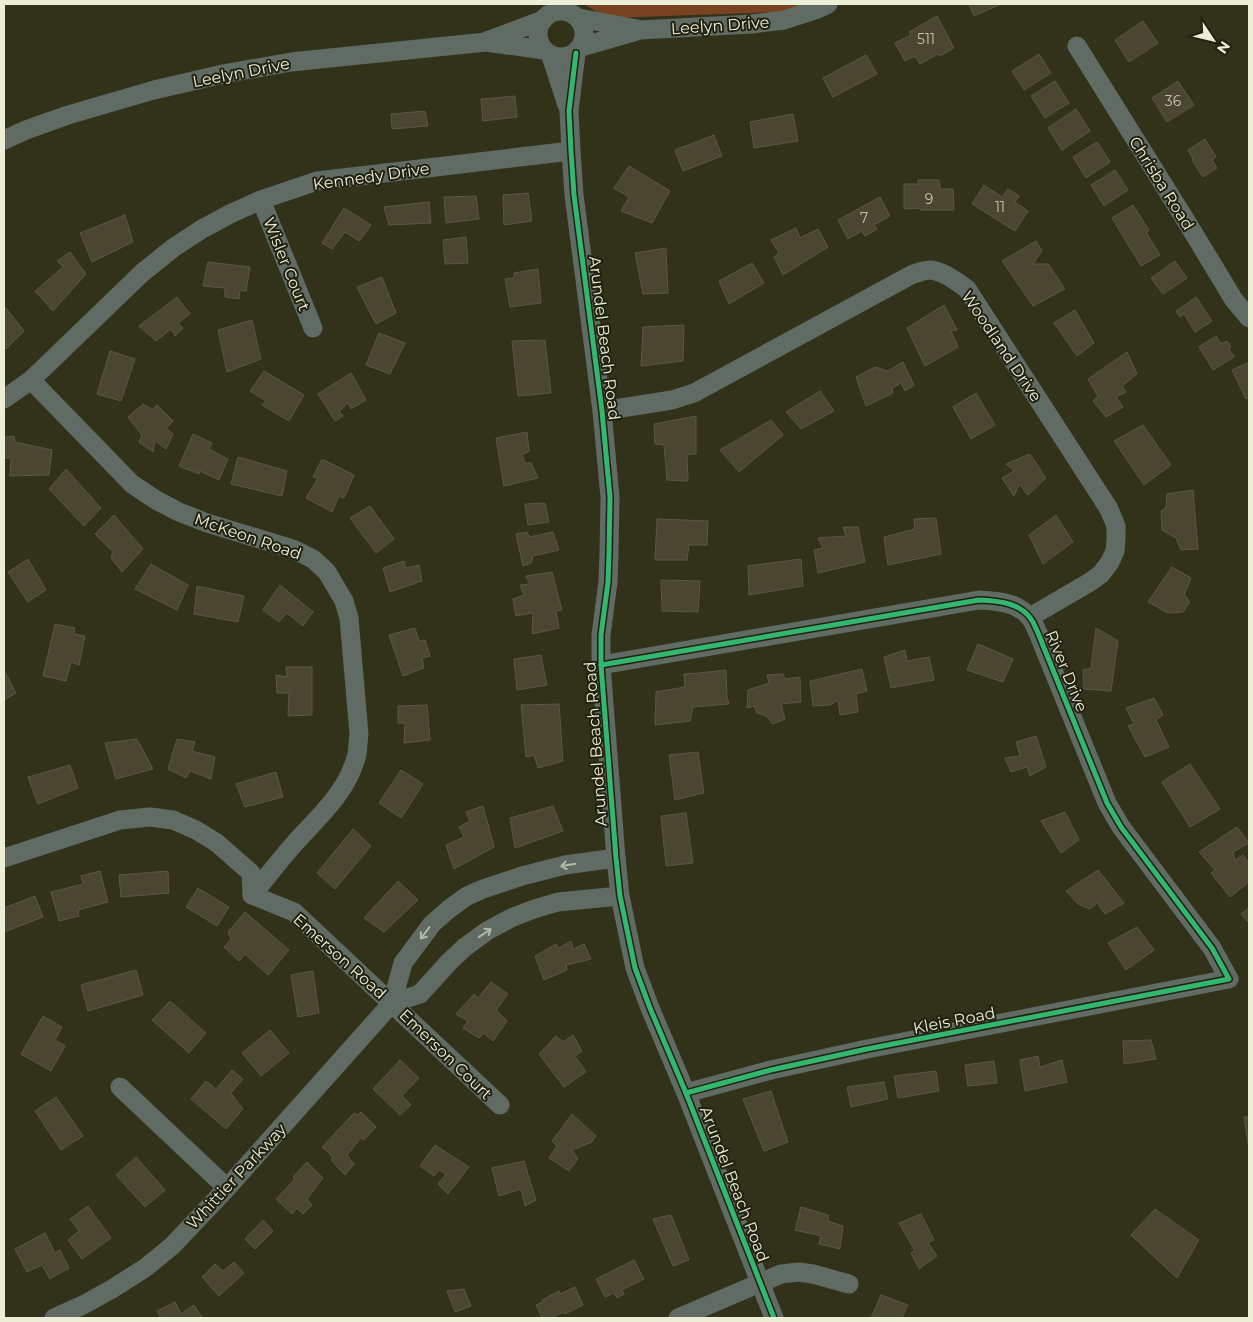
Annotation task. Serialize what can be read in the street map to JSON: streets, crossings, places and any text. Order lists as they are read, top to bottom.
{
  "streets": {
    "street": [
      "Leelyn Drive",
      "Kennedy Drive",
      "Chrisba Road",
      "Wisler Court",
      "Arundel Beach Road",
      "Woodland Drive",
      "McKeon Road",
      "River Drive",
      "Emerson Road",
      "Kleis Road",
      "Emerson Court",
      "Whittier Parkway"
    ]
  },
  "crossings": [
    ["Leelyn Drive", "Arundel Beach Road"],
    ["Kennedy Drive", "Wisler Court"],
    ["Kennedy Drive", "Arundel Beach Road"],
    ["Kennedy Drive", "McKeon Road"],
    ["Arundel Beach Road", "Woodland Drive"],
    ["Arundel Beach Road", "River Drive"],
    ["Arundel Beach Road", "Kleis Road"],
    ["Arundel Beach Road", "Whittier Parkway"],
    ["Woodland Drive", "River Drive"],
    ["McKeon Road", "Emerson Road"],
    ["River Drive", "Kleis Road"],
    ["Emerson Road", "Emerson Court"],
    ["Emerson Road", "Whittier Parkway"],
    ["Emerson Court", "Whittier Parkway"]
  ],
  "house_numbers": [
    "511",
    "36",
    "9",
    "11",
    "7"
  ],
  "north": "bottom right"
}
